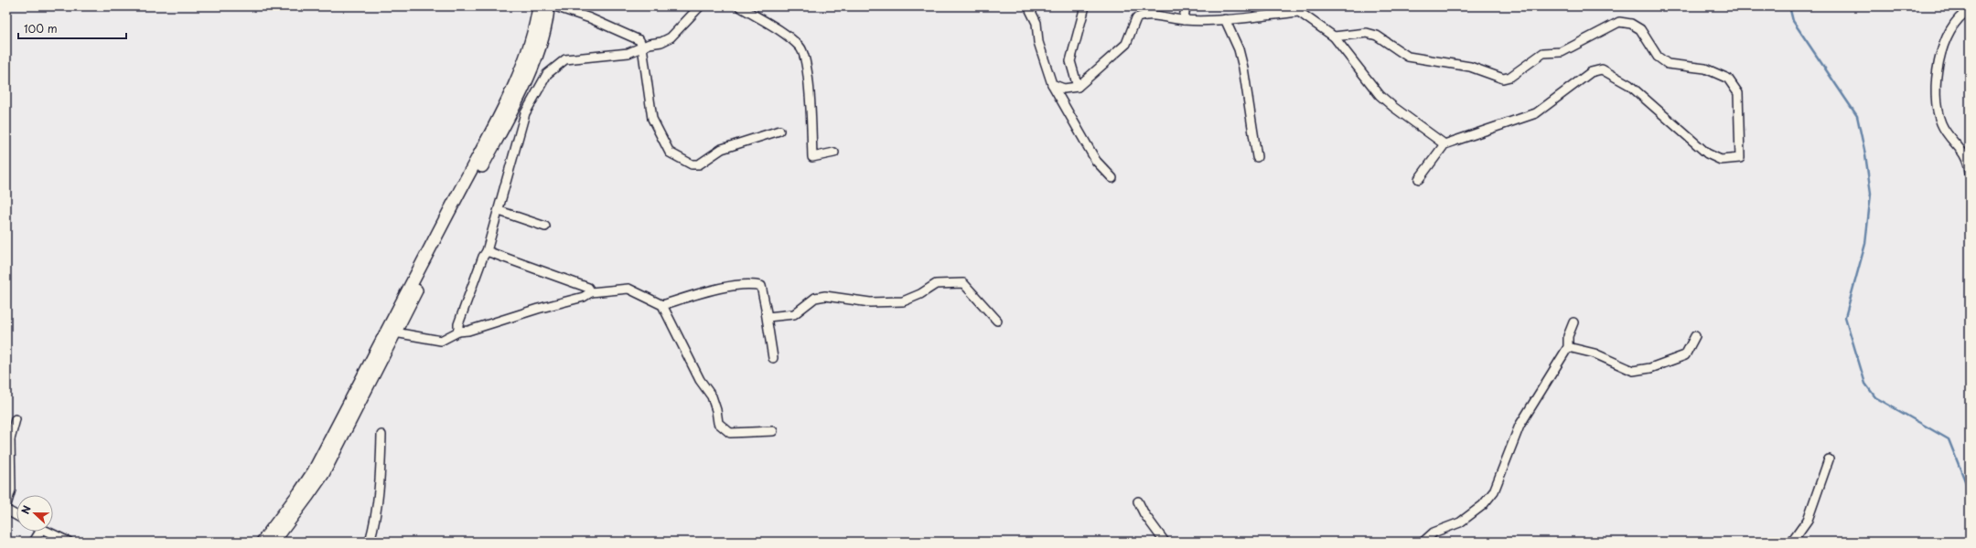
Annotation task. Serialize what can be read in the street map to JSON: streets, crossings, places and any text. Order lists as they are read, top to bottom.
{
  "scale_bar": "100 m",
  "north": "left"
}
